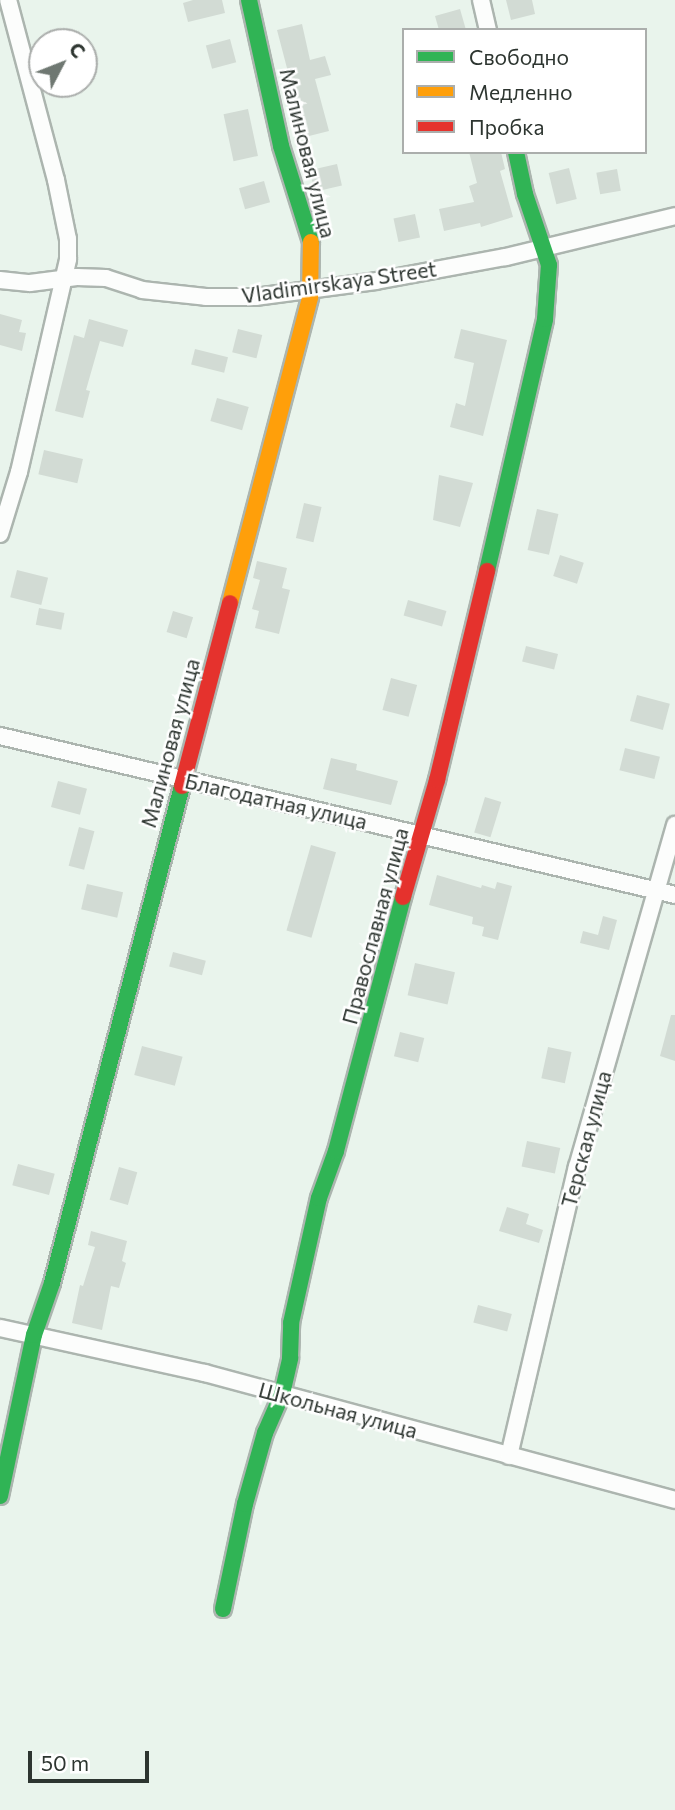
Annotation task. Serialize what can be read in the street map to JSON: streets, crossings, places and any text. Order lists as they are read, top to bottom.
{
  "streets": {
    "street": [
      "Малиновая улица",
      "Vladimirskaya Street",
      "Благодатная улица",
      "Православная улица",
      "Терская улица",
      "Школьная улица"
    ]
  },
  "crossings": [
    ["Малиновая улица", "Vladimirskaya Street"],
    ["Малиновая улица", "Благодатная улица"],
    ["Малиновая улица", "Школьная улица"],
    ["Vladimirskaya Street", "Православная улица"],
    ["Благодатная улица", "Православная улица"],
    ["Благодатная улица", "Терская улица"],
    ["Православная улица", "Школьная улица"],
    ["Терская улица", "Школьная улица"]
  ],
  "legend": ["Свободно", "Медленно", "Пробка"],
  "scale_bar": "50 m",
  "north": "top right"
}
